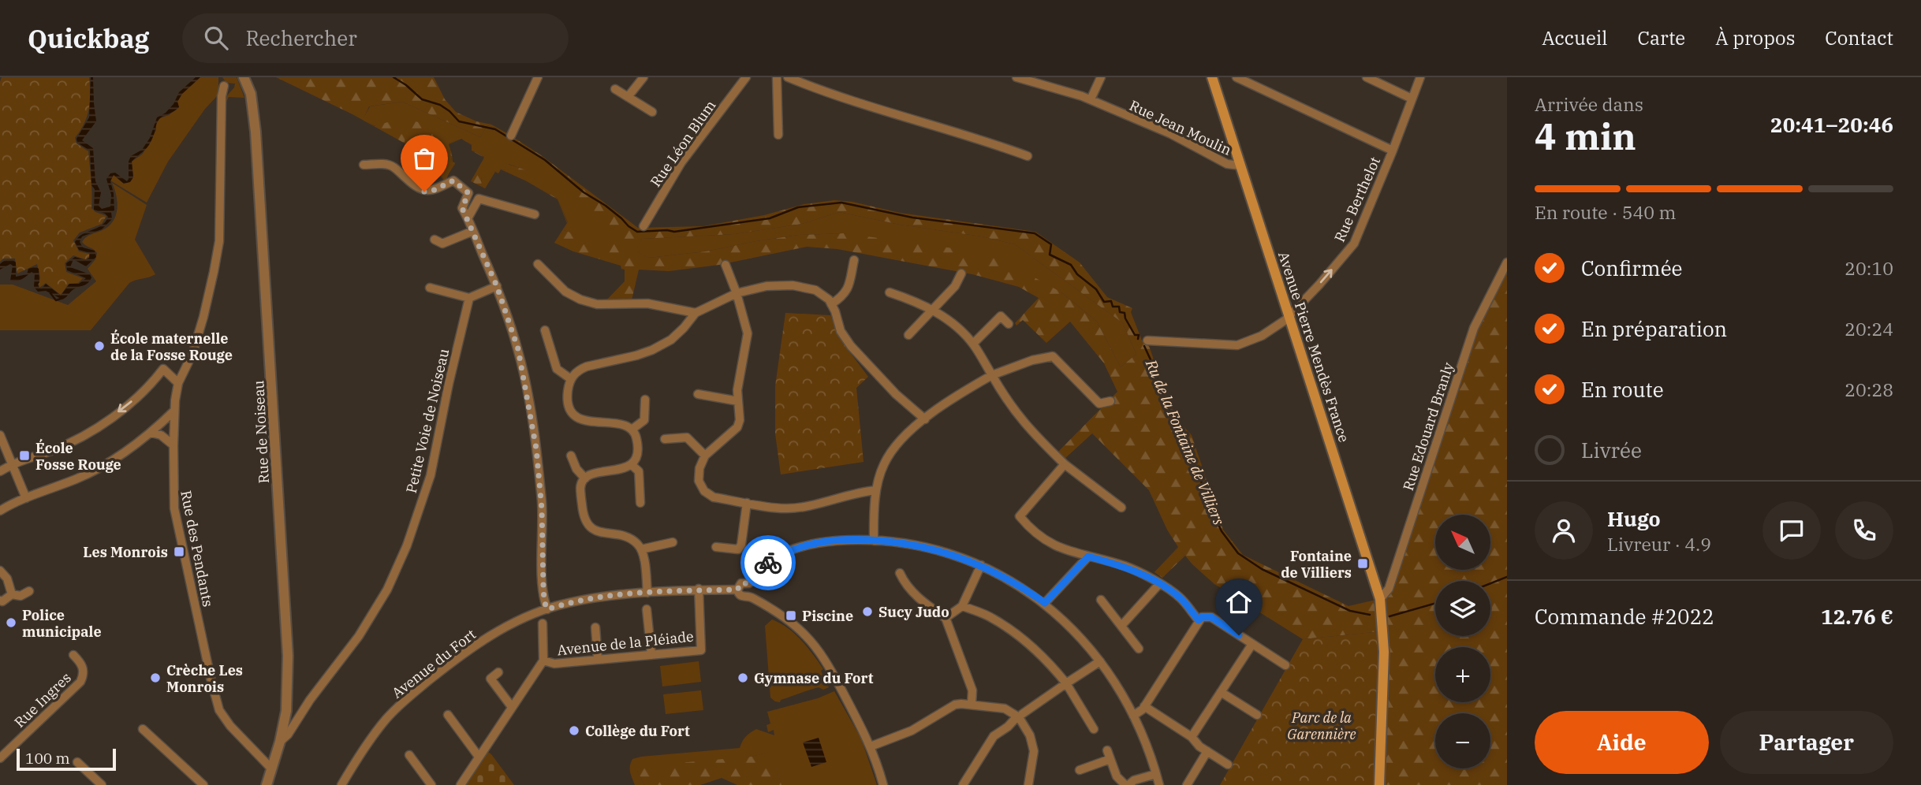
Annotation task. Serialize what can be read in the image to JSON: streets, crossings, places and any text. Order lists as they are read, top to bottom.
{
  "streets": {
    "main road": ["Avenue Pierre Mendès France"],
    "street": [
      "Rue Jean Moulin",
      "Rue Léon Blum",
      "Rue Berthelot",
      "Petite Voie de Noiseau",
      "Rue Edouard Branly",
      "Rue de Noiseau",
      "Rue des Pendants",
      "Avenue de la Pléiade",
      "Avenue du Fort",
      "Rue Ingres"
    ]
  },
  "crossings": [
    ["Rue Jean Moulin", "Avenue Pierre Mendès France"],
    ["Rue Berthelot", "Avenue Pierre Mendès France"],
    ["Avenue Pierre Mendès France", "Rue Edouard Branly"],
    ["Petite Voie de Noiseau", "Rue de Noiseau"],
    ["Rue de Noiseau", "Rue des Pendants"],
    ["Avenue de la Pléiade", "Avenue du Fort"]
  ],
  "one_way": ["Rue Berthelot"],
  "water": ["Ru de la Fontaine de Villiers"],
  "parks": ["Parc de la Garennière"],
  "places": {
    "other": [
      "École maternelle de la Fosse Rouge",
      "Sucy Judo",
      "Police municipale",
      "Crèche Les Monrois",
      "Gymnase du Fort",
      "Collège du Fort"
    ],
    "transit": [
      "École Fosse Rouge",
      "Les Monrois",
      "Fontaine de Villiers",
      "Piscine"
    ]
  },
  "scale_bar": "100 m",
  "north": "top left",
  "page": {
    "header": "Quickbag",
    "search": "Rechercher",
    "nav": [
      "Accueil",
      "Carte",
      "À propos",
      "Contact"
    ],
    "heading": ["4 min", "Arrivée dans", "20:41–20:46"],
    "panel": [
      "Hugo",
      "Livreur · 4.9",
      "Commande #2022",
      "12.76 €"
    ],
    "bar": "En route · 540 m",
    "list": [
      ["Confirmée", "20:10"],
      ["En préparation", "20:24"],
      ["En route", "20:28"],
      "Livrée"
    ],
    "map_buttons": ["+", "−"],
    "buttons": ["Aide", "Partager"],
    "scale": "100 m"
  }
}
